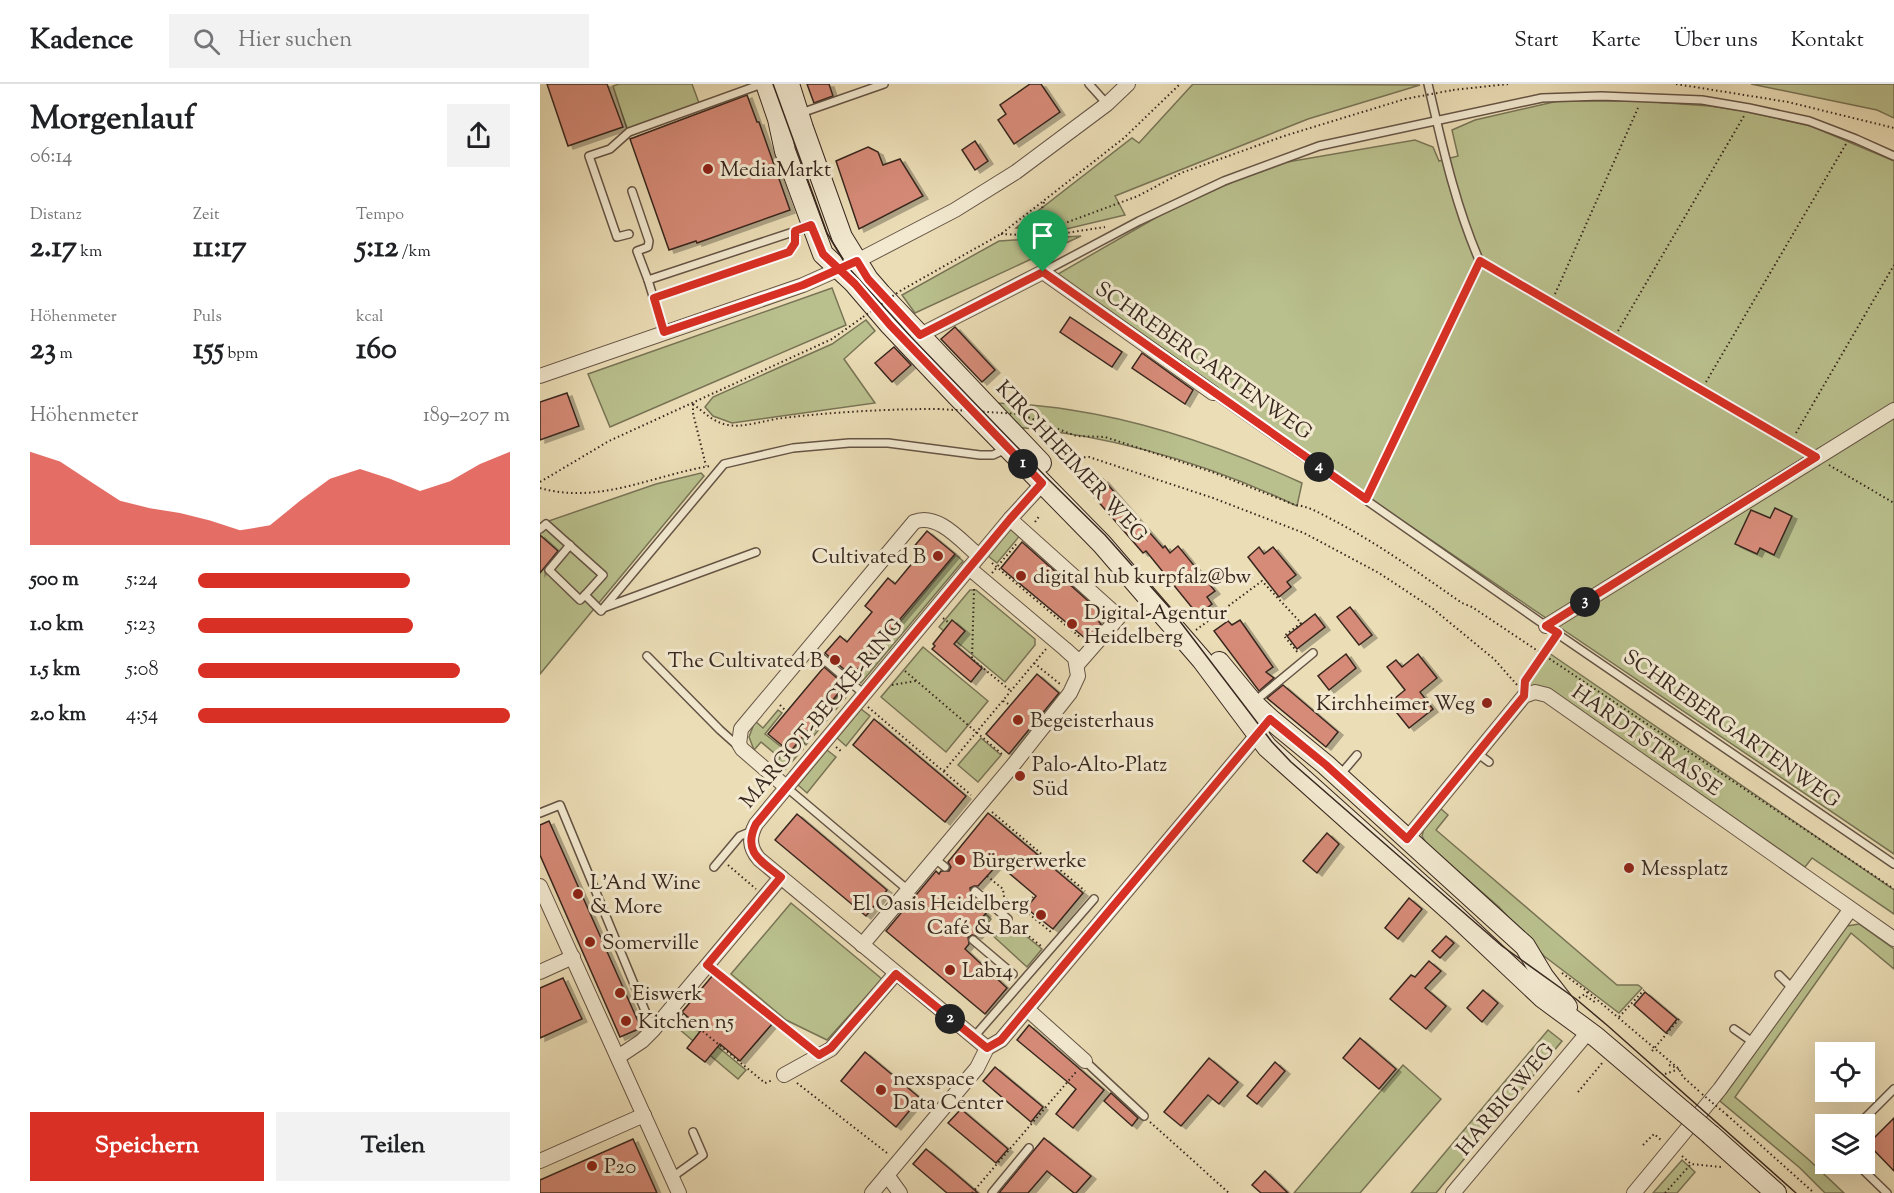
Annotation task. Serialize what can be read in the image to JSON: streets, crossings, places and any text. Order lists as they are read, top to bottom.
{
  "streets": {
    "street": [
      "SCHREBERGARTENWEG",
      "KIRCHHEIMER WEG",
      "MARGOT-BECKE-RING",
      "HARDTSTRASSE",
      "HARBIGWEG"
    ]
  },
  "crossings": [
    ["KIRCHHEIMER WEG", "MARGOT-BECKE-RING"],
    ["KIRCHHEIMER WEG", "HARBIGWEG"]
  ],
  "places": [
    "MediaMarkt",
    "Cultivated B",
    "digital hub kurpfalz@bw",
    "Digital-Agentur Heidelberg",
    "The Cultivated B",
    "Kirchheimer Weg",
    "Begeisterhaus",
    "Palo-Alto-Platz Süd",
    "Bürgerwerke",
    "Messplatz",
    "L'And Wine & More",
    "El Oasis Heidelberg Café & Bar",
    "Somerville",
    "Lab14",
    "Eiswerk",
    "Kitchen n5",
    "nexspace Data Center",
    "P20"
  ],
  "page": {
    "header": "Kadence",
    "search": "Hier suchen",
    "nav": [
      "Start",
      "Karte",
      "Über uns",
      "Kontakt"
    ],
    "heading": ["Morgenlauf", "06:14"],
    "stats": [
      ["Distanz", "2.17 km"],
      ["Zeit", "11:17"],
      ["Tempo", "5:12 /km"],
      ["Höhenmeter", "23 m"],
      ["Puls", "155 bpm"],
      ["kcal", "160"]
    ],
    "chart": ["Höhenmeter", "189–207 m"],
    "pins": [
      "1",
      "4",
      "3",
      "2"
    ],
    "list": [
      {
        "name": "500 m",
        "note": "5:24"
      },
      {
        "name": "1.0 km",
        "note": "5:23"
      },
      {
        "name": "1.5 km",
        "note": "5:08"
      },
      {
        "name": "2.0 km",
        "note": "4:54"
      }
    ],
    "buttons": ["Speichern", "Teilen"]
  }
}
